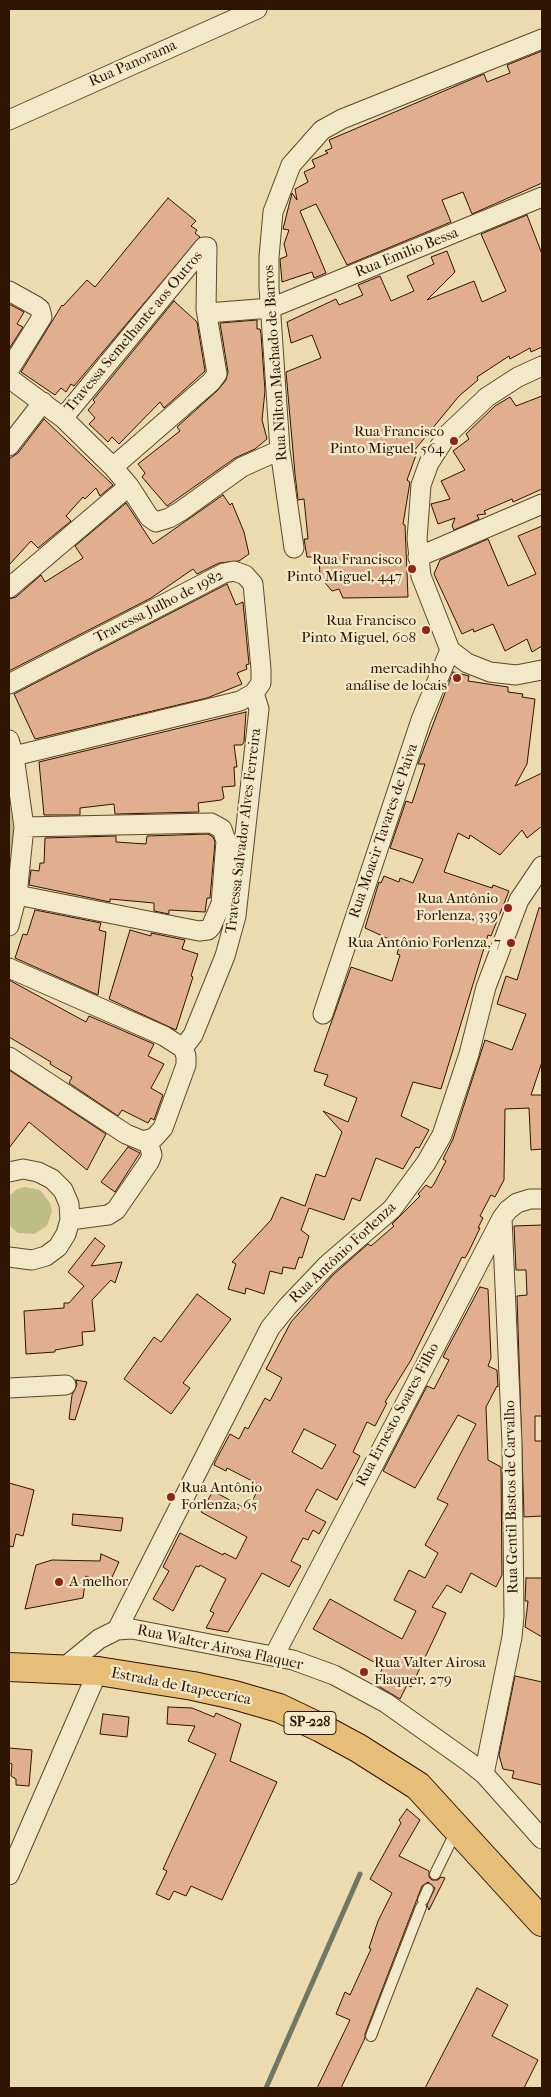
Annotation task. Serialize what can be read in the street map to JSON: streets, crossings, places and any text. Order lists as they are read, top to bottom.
{
  "streets": {
    "main road": ["Estrada de Itapecerica", "SP-228"],
    "street": [
      "Rua Panorama",
      "Rua Emilio Bessa",
      "Travessa Semelhante aos Outros",
      "Rua Nilton Machado de Barros",
      "Travessa Julho de 1982",
      "Travessa Salvador Alves Ferreira",
      "Rua Moacir Tavares de Paiva",
      "Rua Antônio Forlenza",
      "Rua Ernesto Soares Filho",
      "Rua Gentil Bastos de Carvalho",
      "Rua Walter Airosa Flaquer"
    ]
  },
  "crossings": [
    ["Rua Emilio Bessa", "Travessa Semelhante aos Outros"],
    ["Rua Emilio Bessa", "Rua Nilton Machado de Barros"],
    ["Travessa Julho de 1982", "Travessa Salvador Alves Ferreira"],
    ["Rua Antônio Forlenza", "Rua Walter Airosa Flaquer"],
    ["Rua Ernesto Soares Filho", "Rua Gentil Bastos de Carvalho"],
    ["Rua Ernesto Soares Filho", "Rua Walter Airosa Flaquer"],
    ["Rua Gentil Bastos de Carvalho", "Rua Walter Airosa Flaquer"],
    ["Rua Walter Airosa Flaquer", "Estrada de Itapecerica"]
  ],
  "places": [
    "Rua Francisco Pinto Miguel, 564",
    "Rua Francisco Pinto Miguel, 447",
    "Rua Francisco Pinto Miguel, 608",
    "mercadihho análise de locais",
    "Rua Antônio Forlenza, 339",
    "Rua Antônio Forlenza, 7",
    "Rua Antônio Forlenza, 65",
    "A melhor",
    "Rua Valter Airosa Flaquer, 279"
  ]
}
